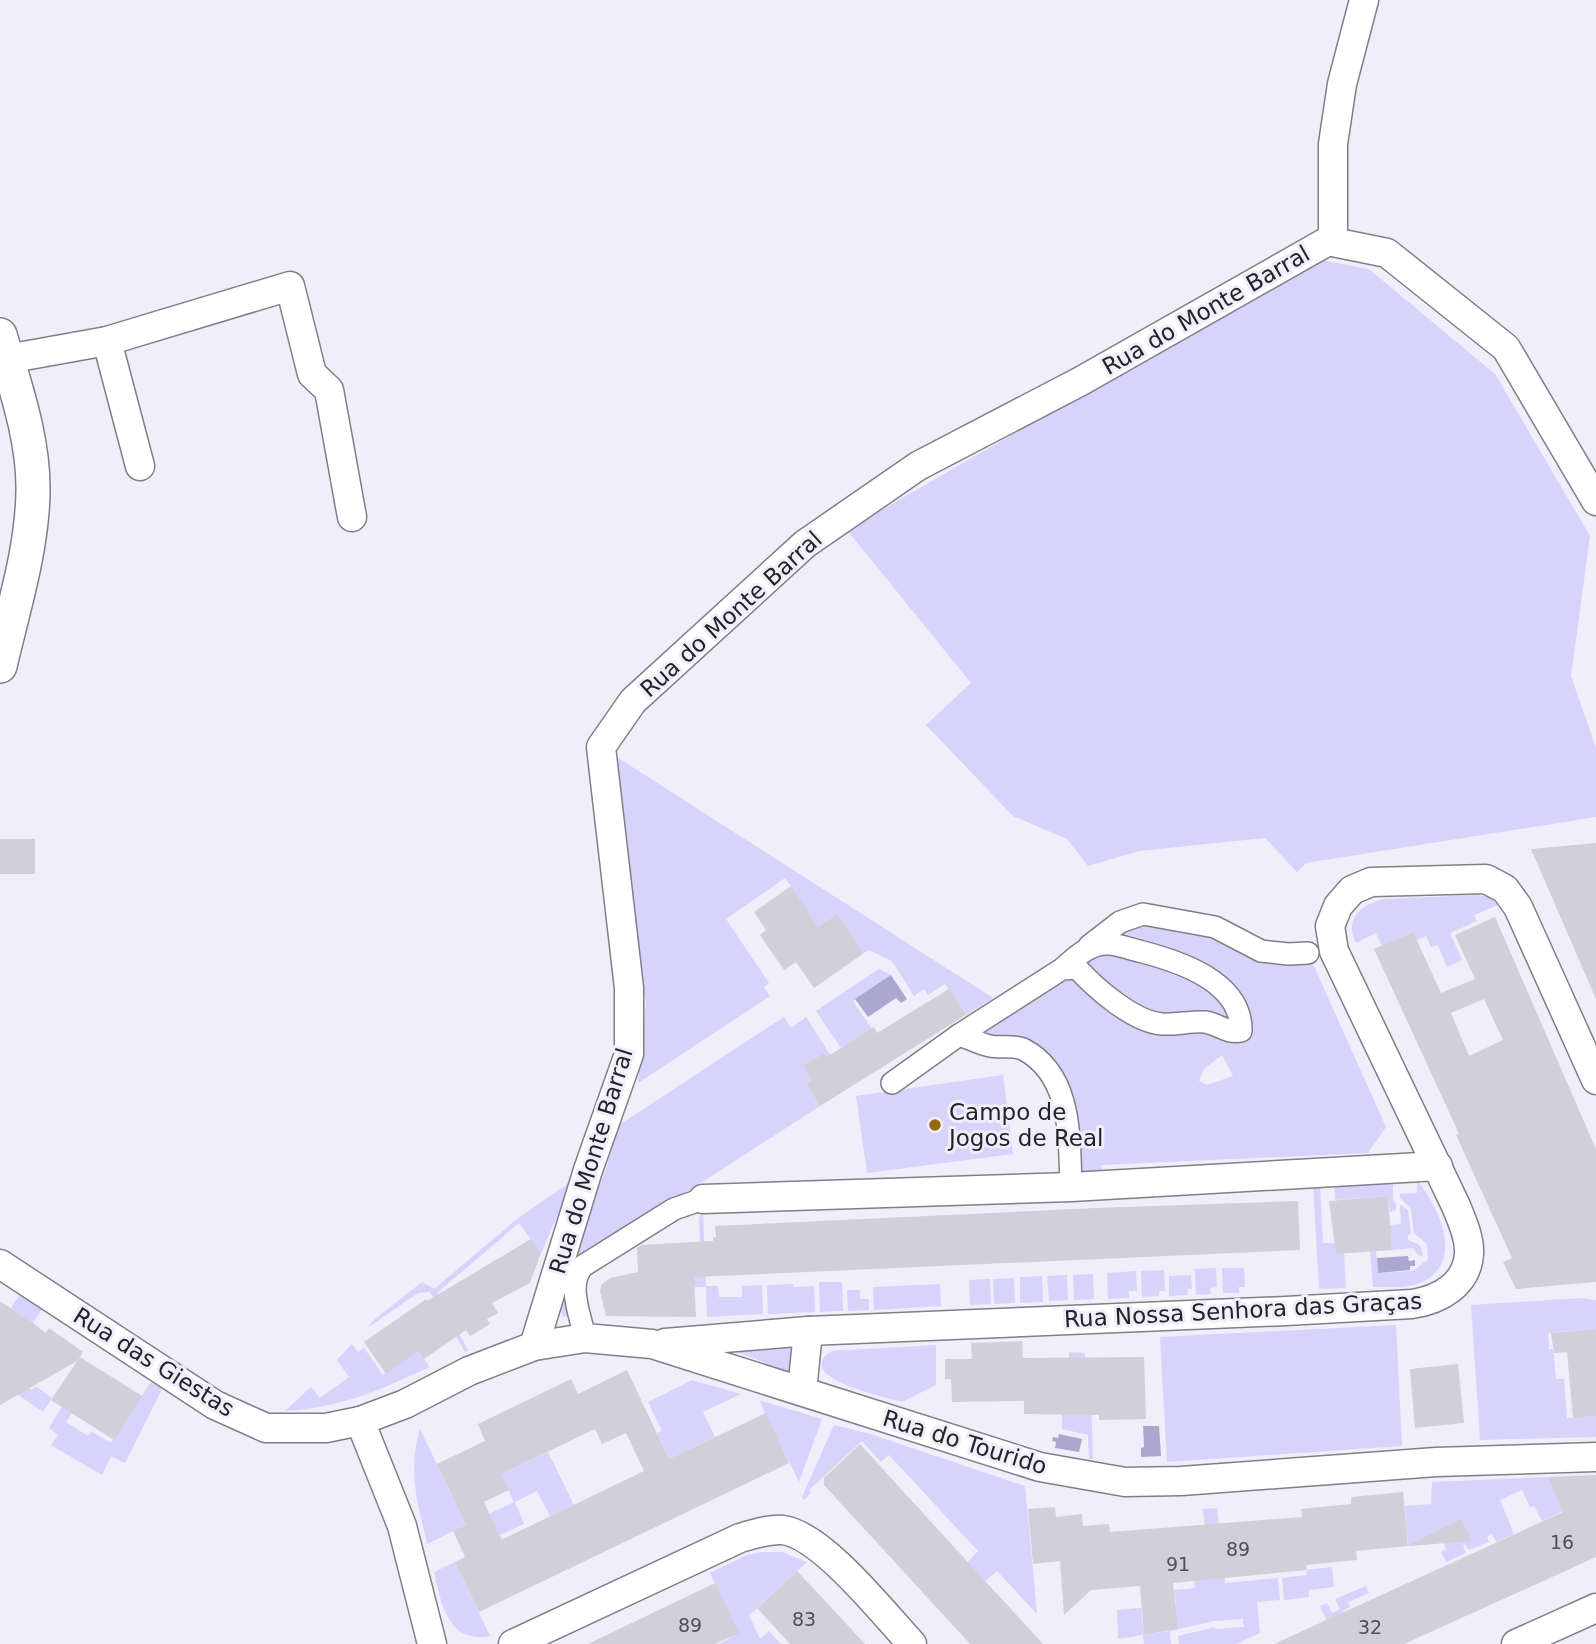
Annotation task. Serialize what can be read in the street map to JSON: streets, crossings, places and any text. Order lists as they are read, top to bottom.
{
  "streets": {
    "street": [
      "Rua do Monte Barral",
      "Rua Nossa Senhora das Graças",
      "Rua das Giestas",
      "Rua do Tourido"
    ]
  },
  "crossings": [
    ["Rua do Monte Barral", "Rua do Tourido"],
    ["Rua Nossa Senhora das Graças", "Rua do Tourido"],
    ["Rua das Giestas", "Rua do Tourido"]
  ],
  "places": ["Campo de Jogos de Real"],
  "house_numbers": [
    "16",
    "89",
    "91",
    "83",
    "89",
    "32"
  ]
}
